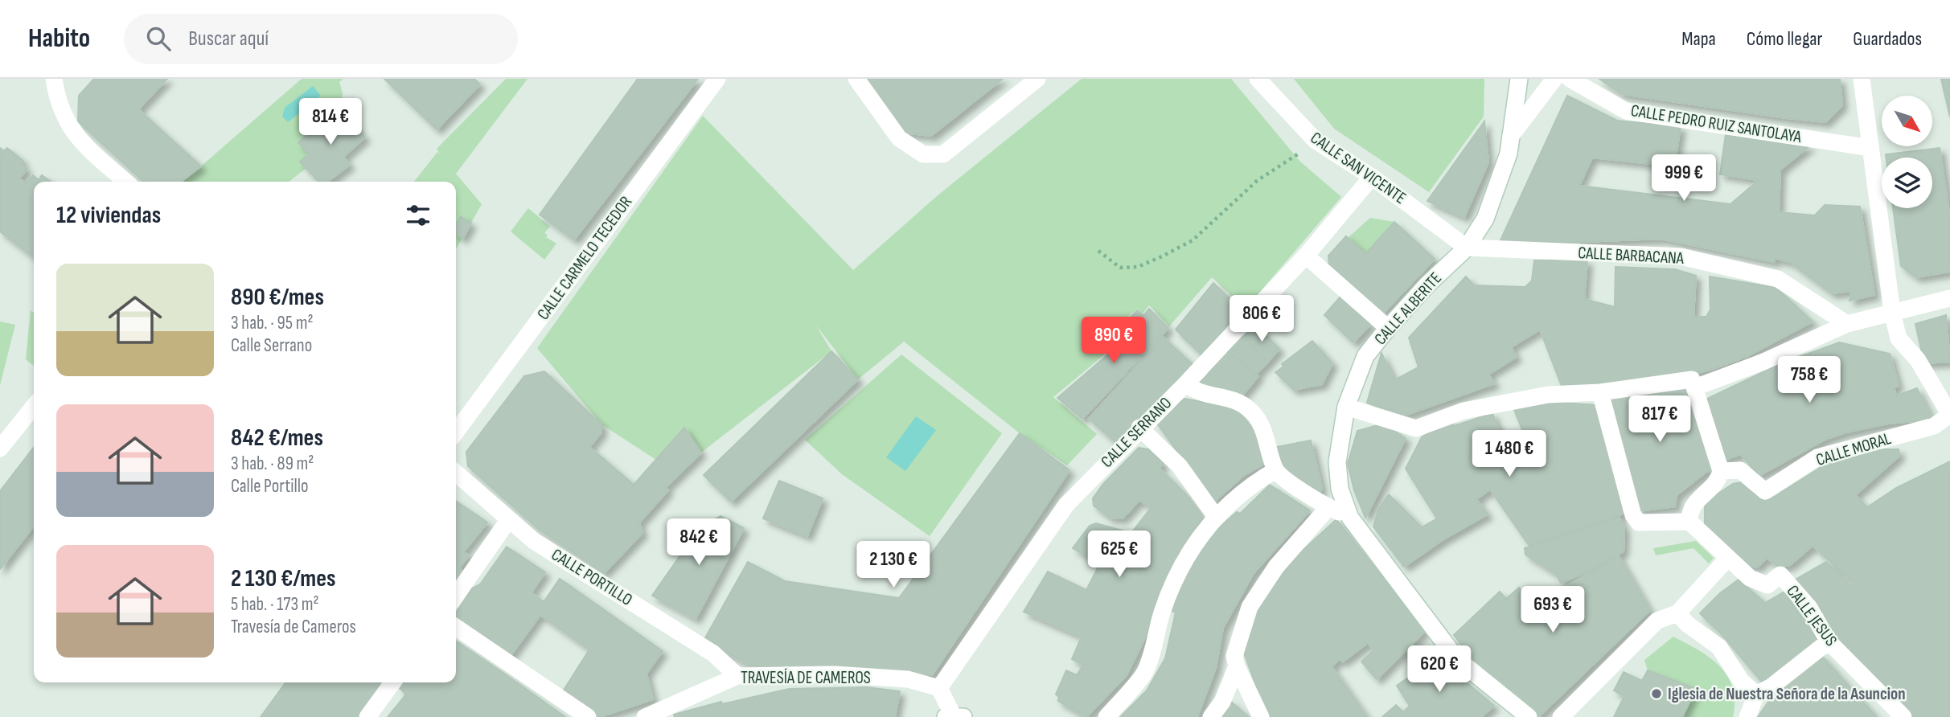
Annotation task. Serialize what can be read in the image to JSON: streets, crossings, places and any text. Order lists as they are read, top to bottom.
{
  "streets": {
    "street": [
      "CALLE PEDRO RUIZ SANTOLAYA",
      "CALLE SAN VICENTE",
      "CALLE BARBACANA",
      "CALLE CARMELO TECEDOR",
      "CALLE ALBERITE",
      "CALLE SERRANO",
      "CALLE MORAL",
      "CALLE PORTILLO",
      "CALLE JESUS",
      "TRAVESÍA DE CAMEROS"
    ]
  },
  "crossings": [
    ["CALLE SAN VICENTE", "CALLE BARBACANA"],
    ["CALLE SAN VICENTE", "CALLE ALBERITE"],
    ["CALLE SAN VICENTE", "CALLE SERRANO"],
    ["CALLE BARBACANA", "CALLE ALBERITE"],
    ["CALLE SERRANO", "TRAVESÍA DE CAMEROS"],
    ["CALLE PORTILLO", "TRAVESÍA DE CAMEROS"]
  ],
  "places": ["Iglesia de Nuestra Señora de la Asuncion"],
  "north": "bottom right",
  "page": {
    "header": "Habito",
    "search": "Buscar aquí",
    "nav": ["Mapa", "Cómo llegar", "Guardados"],
    "price": [
      "814 €",
      "999 €",
      "806 €",
      "890 €",
      "758 €",
      "817 €",
      "1 480 €",
      "842 €",
      "625 €",
      "2 130 €",
      "693 €",
      "620 €"
    ],
    "heading": "12 viviendas",
    "list": [
      {
        "name": "890 €/mes",
        "note": "3 hab. · 95 m² · Calle Serrano"
      },
      {
        "name": "842 €/mes",
        "note": "3 hab. · 89 m² · Calle Portillo"
      },
      {
        "name": "2 130 €/mes",
        "note": "5 hab. · 173 m² · Travesía de Cameros"
      }
    ]
  }
}
